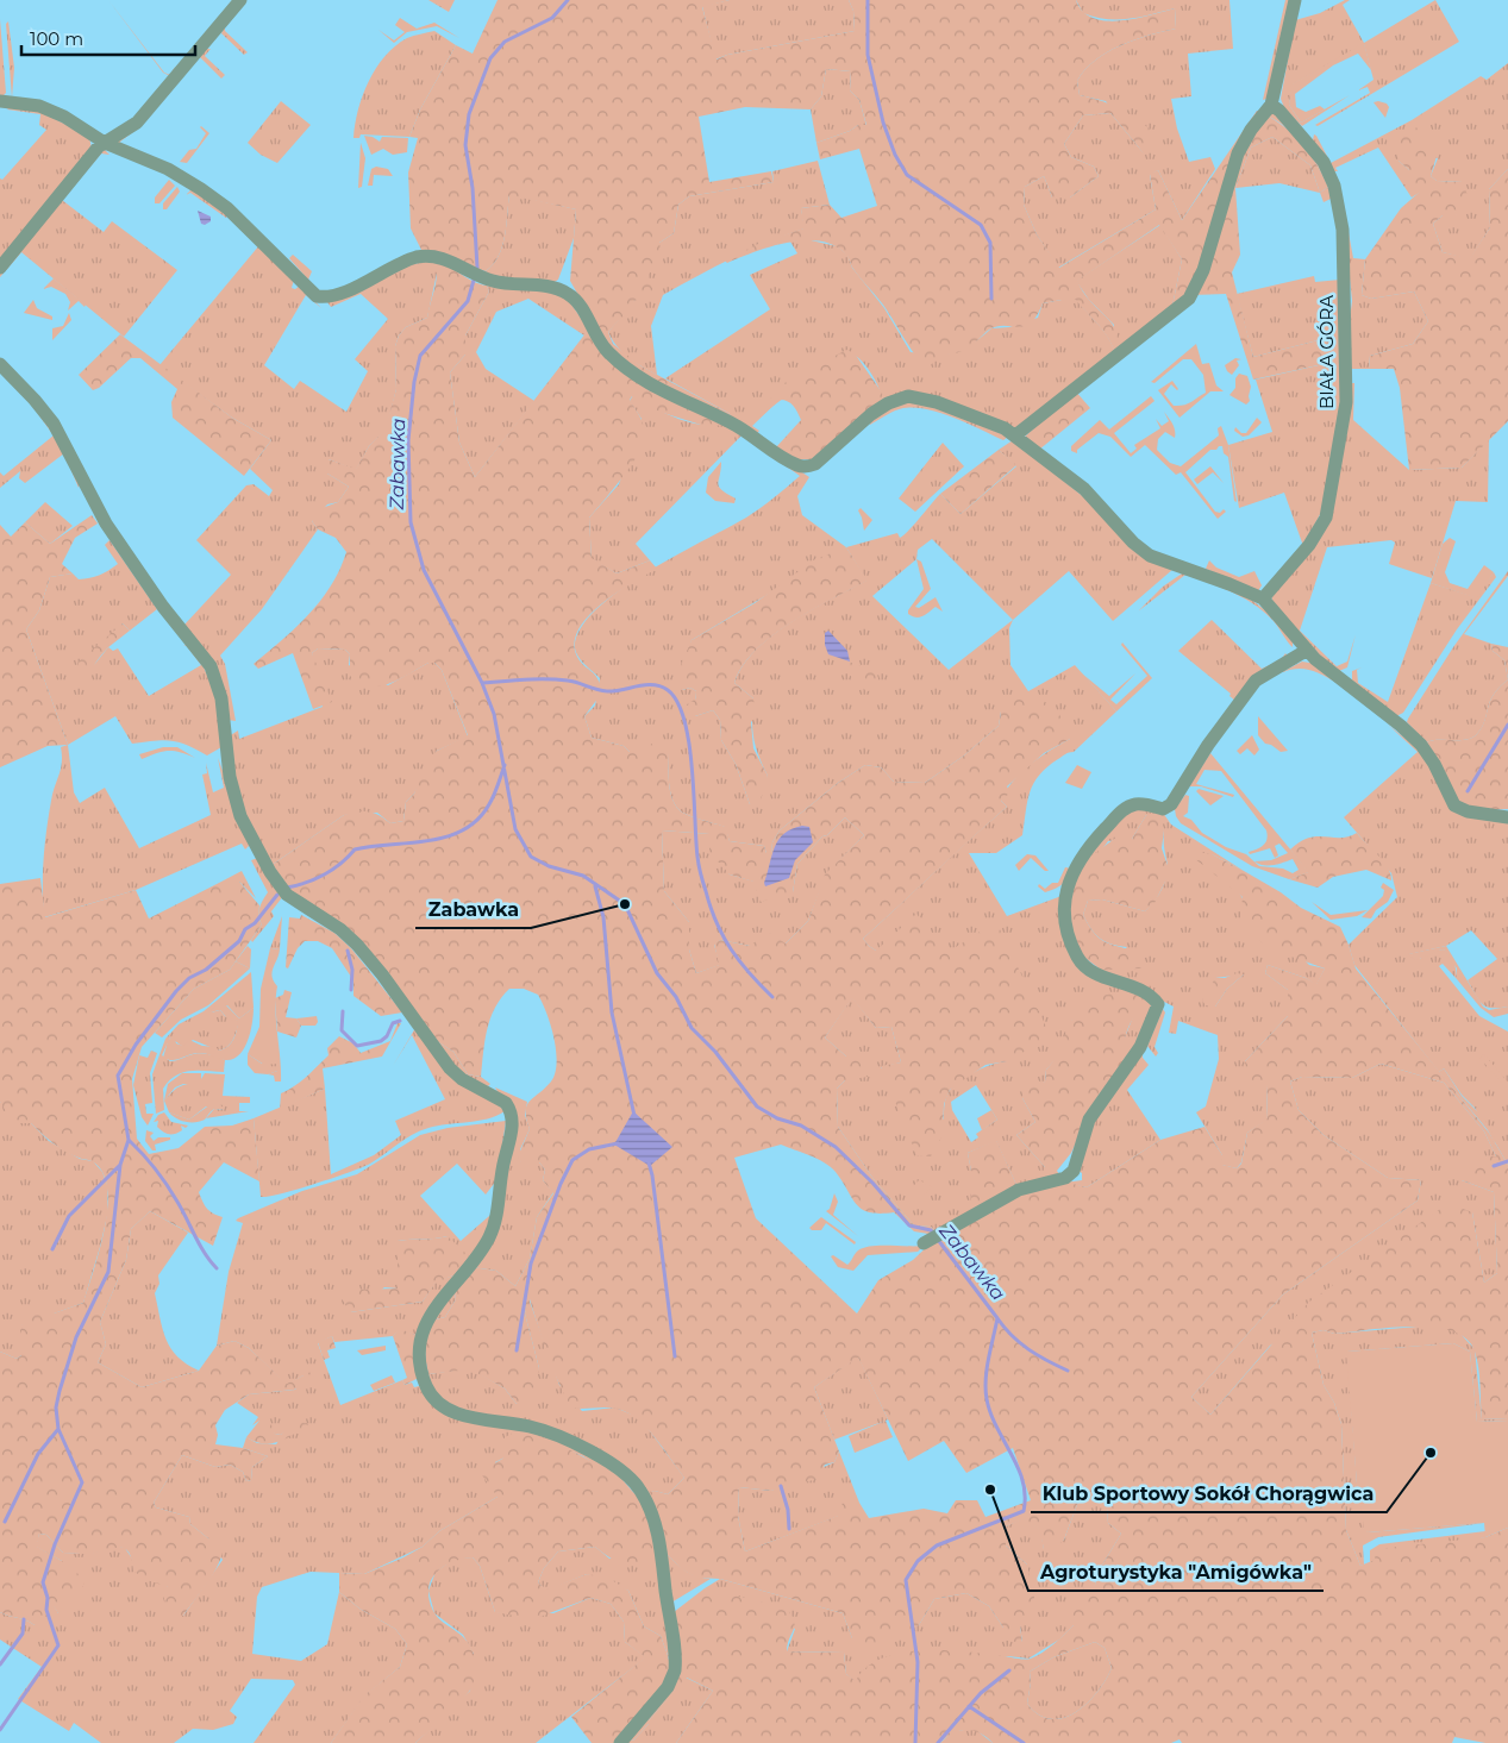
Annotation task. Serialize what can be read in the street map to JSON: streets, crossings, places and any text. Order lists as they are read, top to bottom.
{
  "streets": {
    "street": ["BIAŁA GÓRA"]
  },
  "water": ["Zabawka"],
  "places": ["Zabawka", "Klub Sportowy Sokół Chorągwica", "Agroturystyka \"Amigówka\""],
  "scale_bar": "100 m"
}
